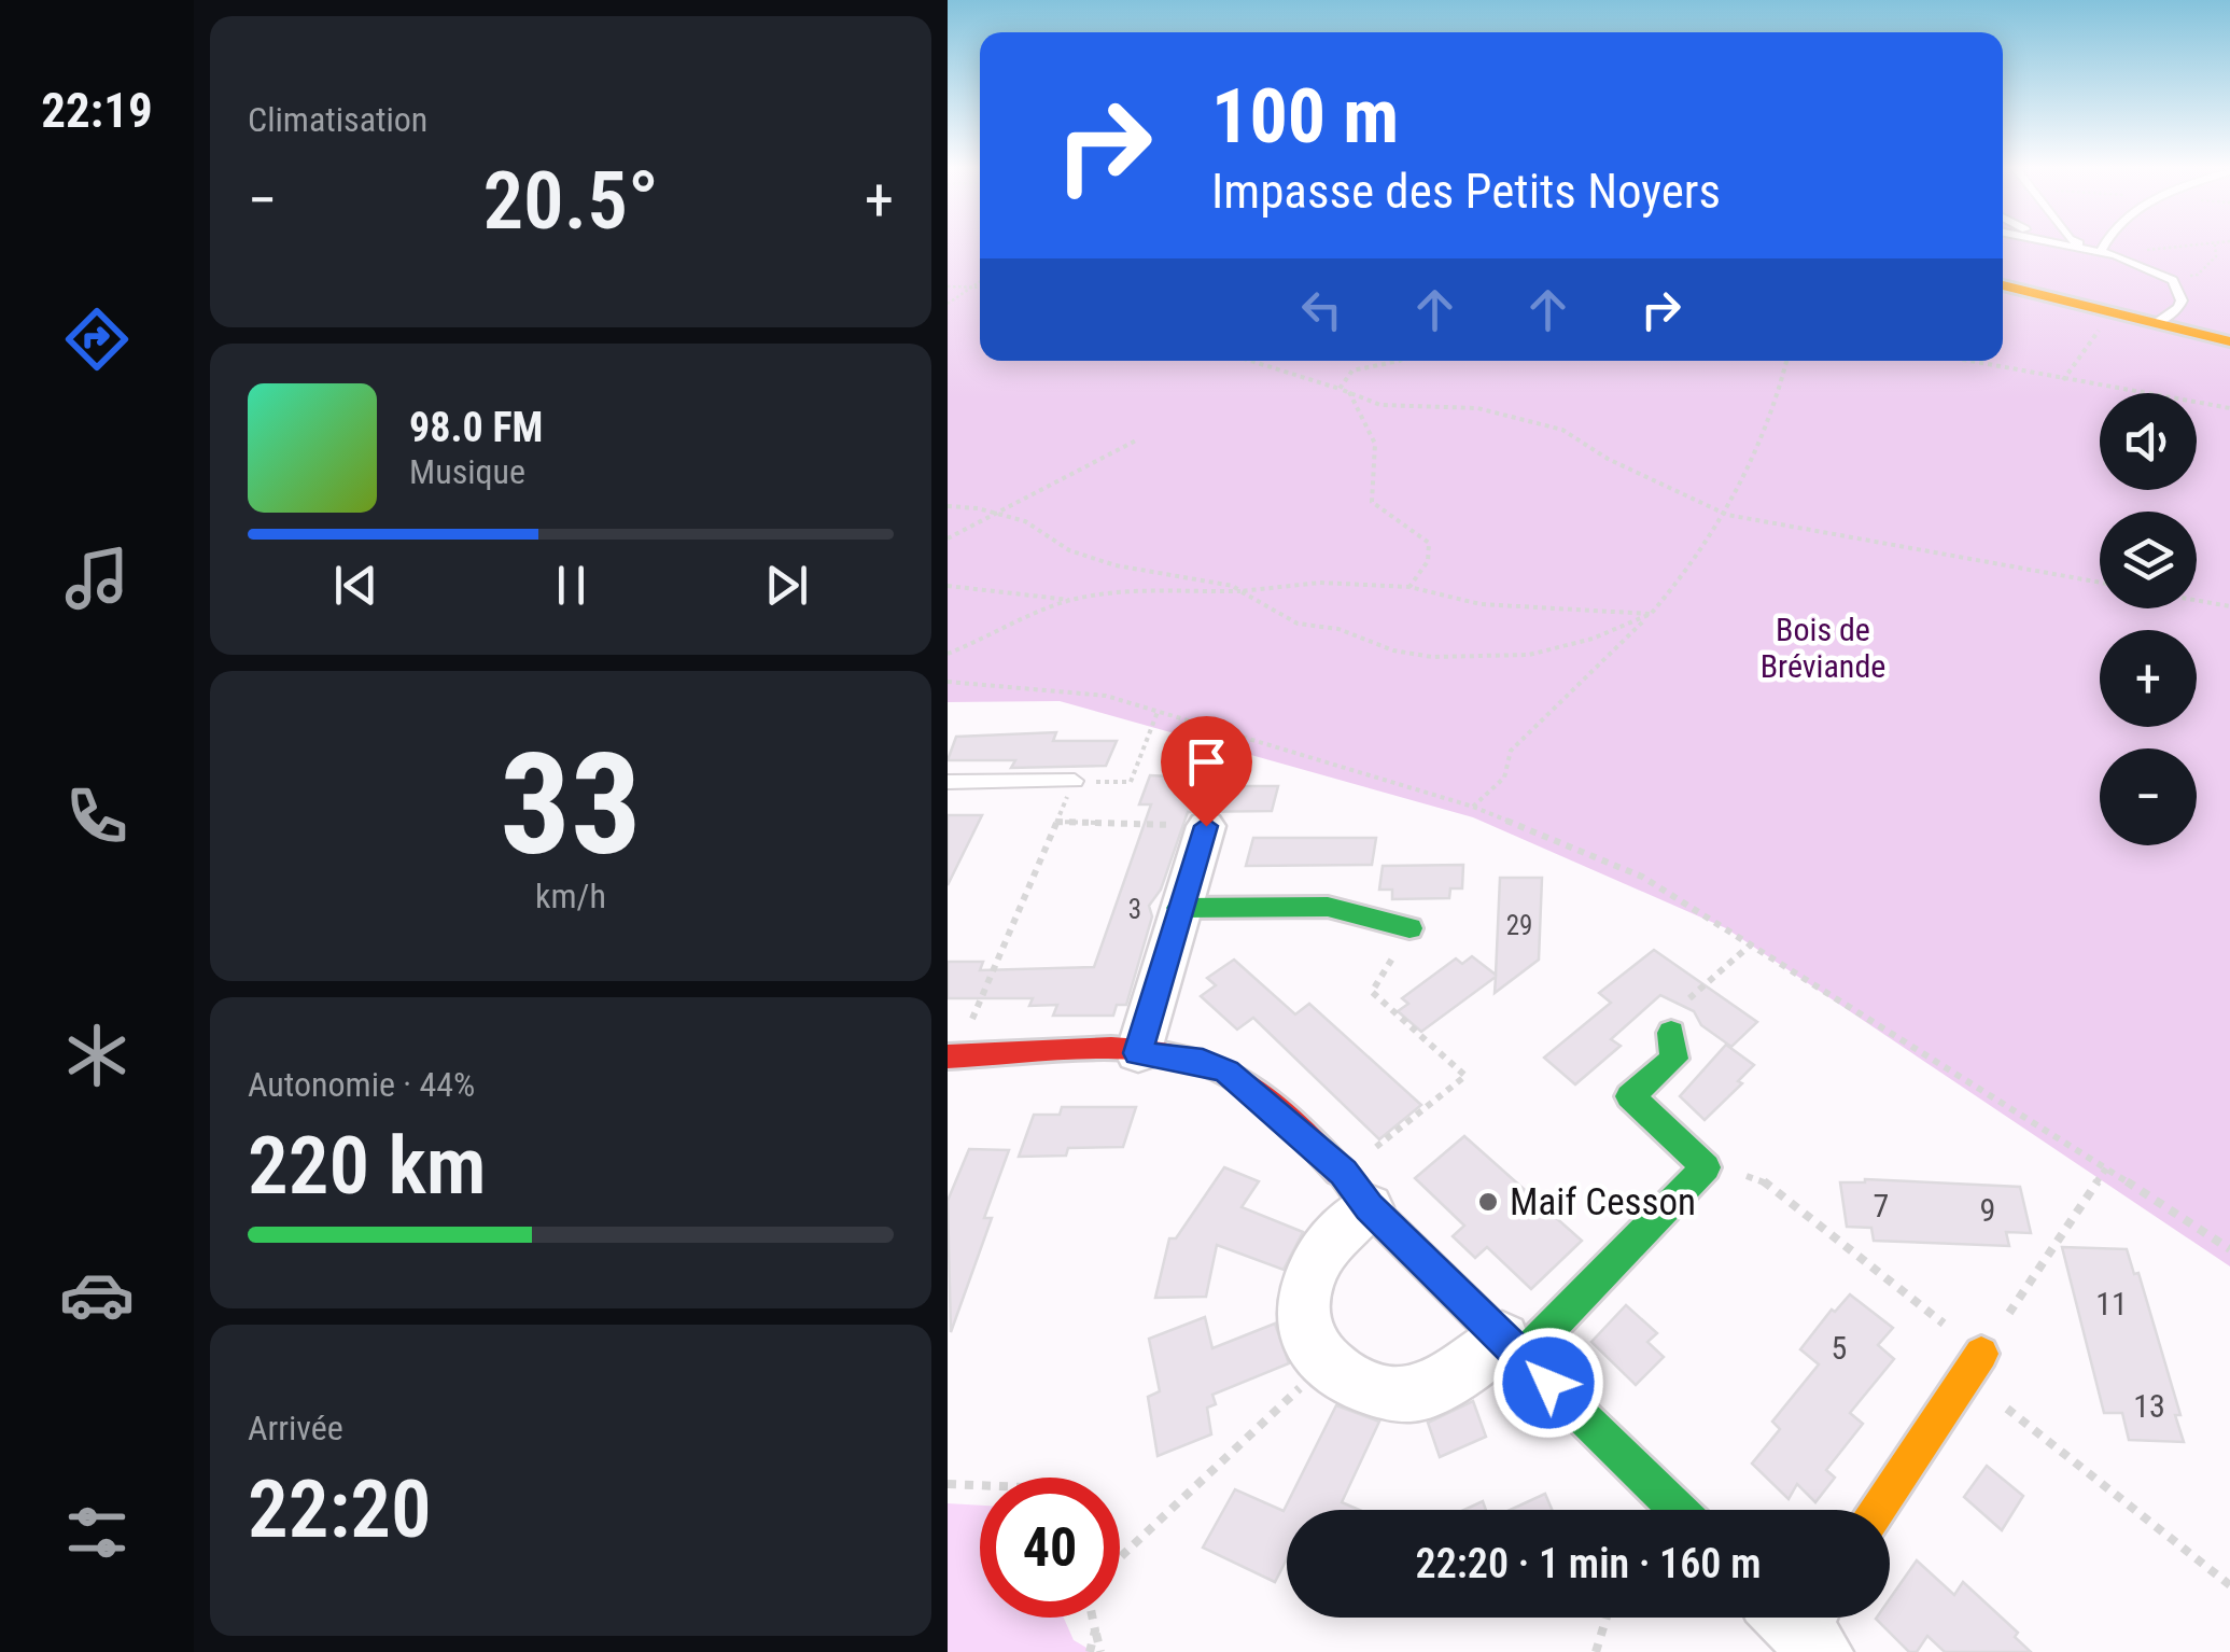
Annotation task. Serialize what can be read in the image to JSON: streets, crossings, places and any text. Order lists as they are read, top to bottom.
{
  "parks": ["Bois de Bréviande"],
  "places": ["Maif Cesson"],
  "house_numbers": [
    "3",
    "29",
    "7",
    "9",
    "11",
    "5",
    "13"
  ],
  "page": {
    "tabs": "22:19",
    "tile": [
      "Climatisation",
      ["33", "km/h"],
      ["Autonomie · 44%", "220 km"],
      ["Arrivée", "22:20"]
    ],
    "turn": ["100 m", "Impasse des Petits Noyers"],
    "heat": ["−", "20.5°", "+"],
    "song": ["98.0 FM", "Musique"],
    "map_buttons": ["+", "−"],
    "limit": "40",
    "trip": "22:20 · 1 min · 160 m"
  }
}
